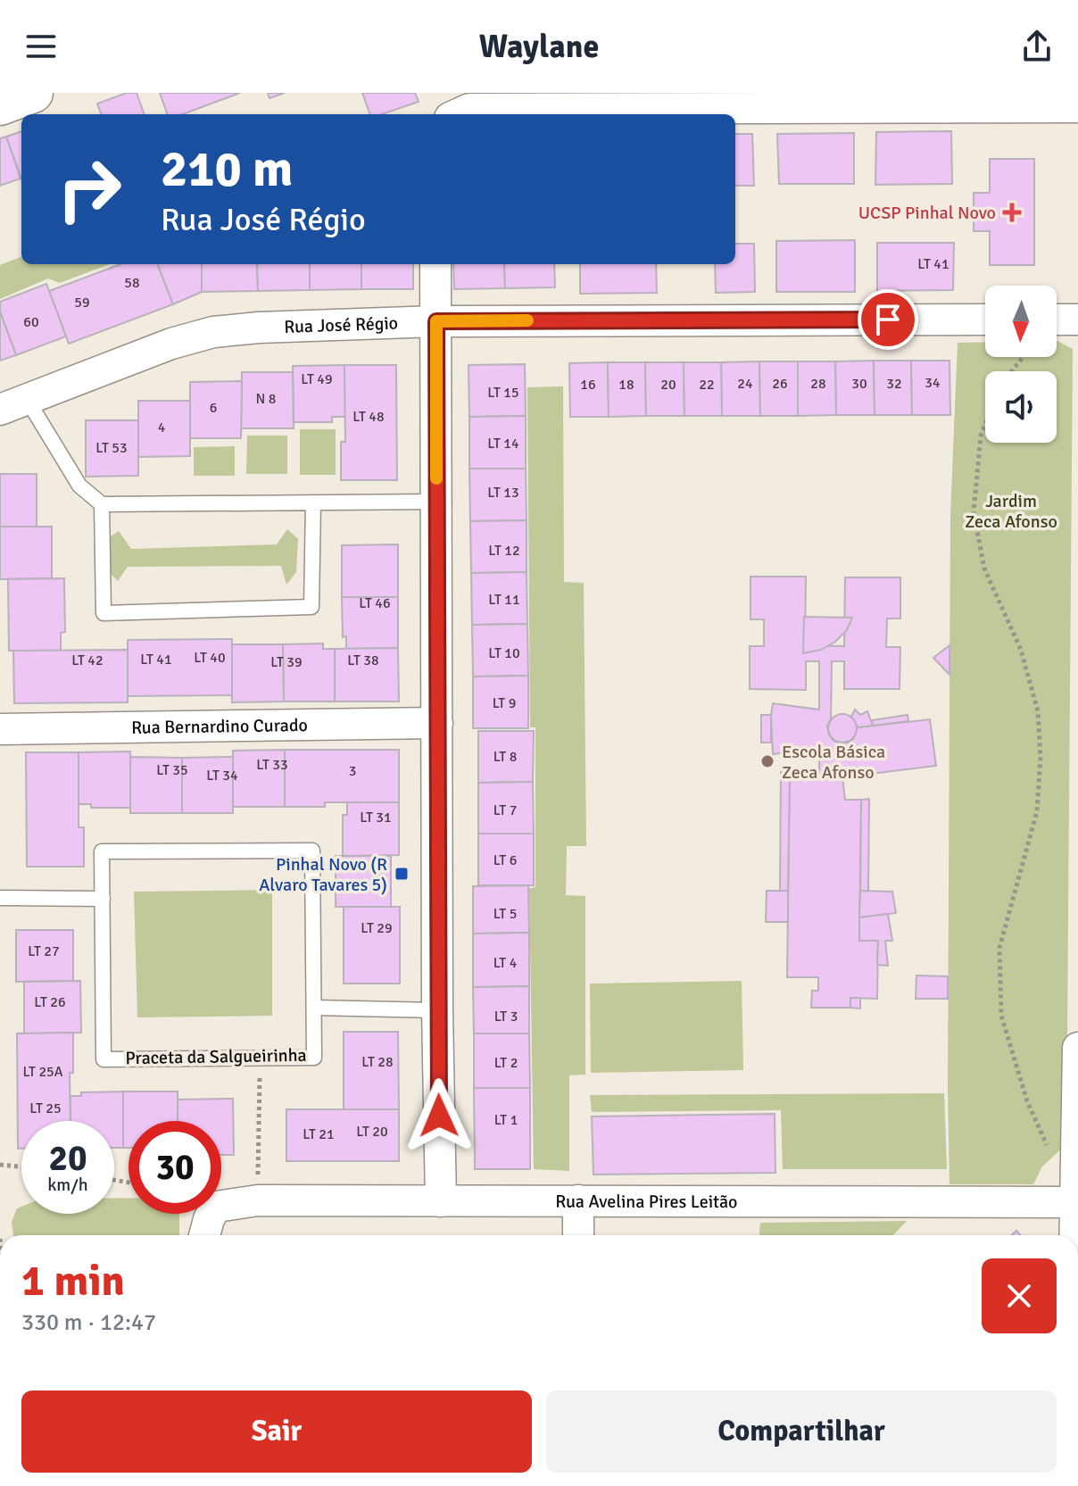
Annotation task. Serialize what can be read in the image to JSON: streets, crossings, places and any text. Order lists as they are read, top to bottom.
{
  "streets": {
    "street": ["Rua José Régio", "Rua Bernardino Curado", "Rua Avelina Pires Leitão"],
    "lane": ["Praceta da Salgueirinha"]
  },
  "parks": ["Jardim Zeca Afonso"],
  "places": {
    "health": ["UCSP Pinhal Novo"],
    "other": ["Escola Básica Zeca Afonso"],
    "transit": ["Pinhal Novo (R Alvaro Tavares 5)"]
  },
  "house_numbers": [
    "LT 41",
    "58",
    "59",
    "60",
    "LT 49",
    "34",
    "24",
    "26",
    "28",
    "30",
    "32",
    "16",
    "18",
    "20",
    "22",
    "LT 15",
    "N 8",
    "6",
    "LT 48",
    "4",
    "LT 14",
    "LT 53",
    "LT 13",
    "LT 12",
    "LT 11",
    "LT 46",
    "LT 10",
    "LT 40",
    "LT 41",
    "LT 42",
    "LT 38",
    "LT 39",
    "LT 9",
    "LT 8",
    "LT 33",
    "LT 35",
    "3",
    "LT 34",
    "LT 7",
    "LT 31",
    "LT 6",
    "LT 5",
    "LT 29",
    "LT 27",
    "LT 4",
    "LT 26",
    "LT 3",
    "LT 28",
    "LT 2",
    "LT 25A",
    "LT 25",
    "LT 1",
    "LT 20",
    "LT 21"
  ],
  "north": "bottom",
  "page": {
    "header": "Waylane",
    "turn": ["210 m", "Rua José Régio"],
    "speed": "20 km/h",
    "limit": "30",
    "heading": ["1 min", "330 m · 12:47"],
    "buttons": ["Sair", "Compartilhar"]
  }
}
